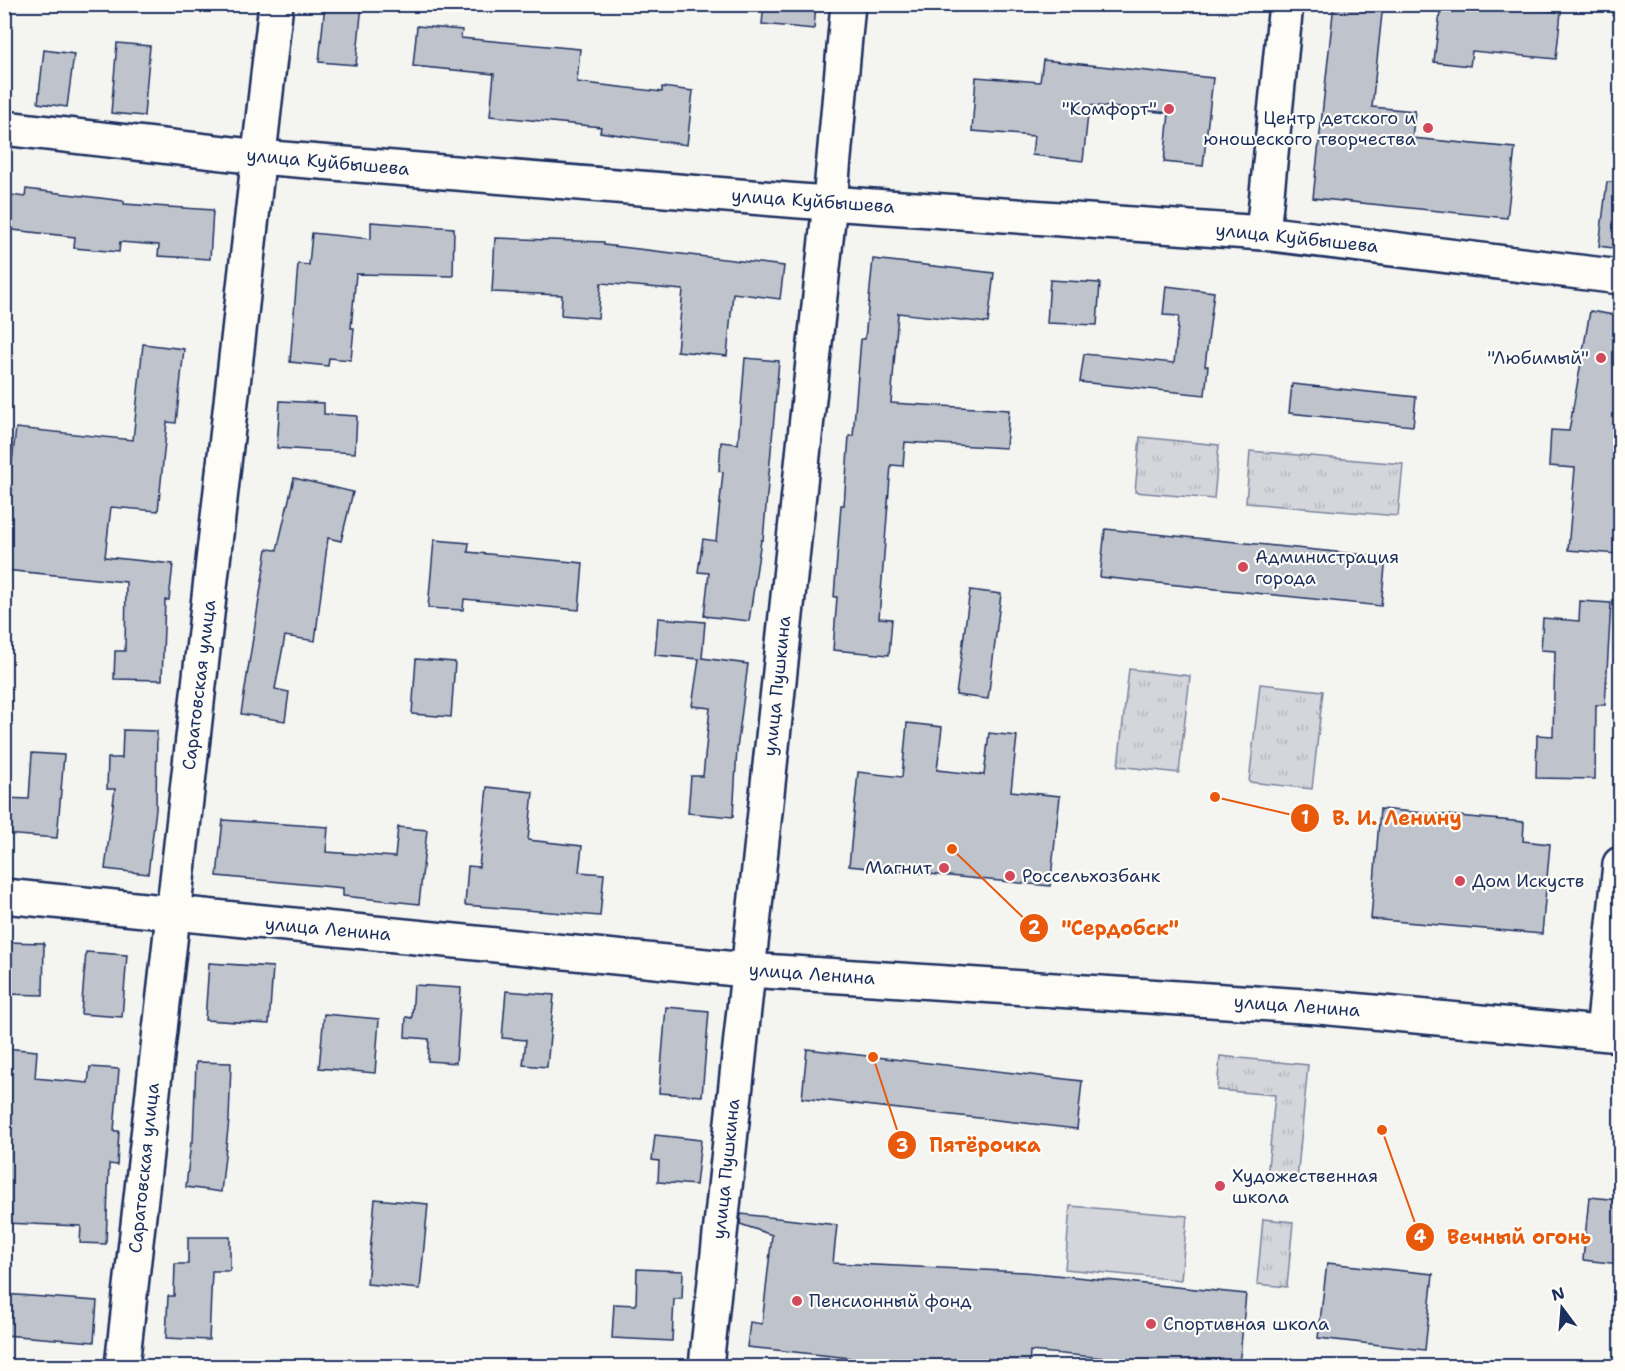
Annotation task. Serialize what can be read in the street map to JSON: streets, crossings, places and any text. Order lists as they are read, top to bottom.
{
  "streets": {
    "street": [
      "улица Куйбышева",
      "Саратовская улица",
      "улица Пушкина",
      "улица Ленина"
    ]
  },
  "crossings": [
    ["улица Куйбышева", "Саратовская улица"],
    ["улица Куйбышева", "улица Пушкина"],
    ["Саратовская улица", "улица Ленина"],
    ["улица Пушкина", "улица Ленина"]
  ],
  "places": [
    "\"Комфорт\"",
    "Центр детского и юношеского творчества",
    "\"Любимый\"",
    "Администрация города",
    "В. И. Ленину",
    "\"Сердобск\"",
    "Магнит",
    "Россельхозбанк",
    "Дом Искуств",
    "Пятёрочка",
    "Вечный огонь",
    "Художественная школа",
    "Пенсионный фонд",
    "Спортивная школа"
  ],
  "north": "top"
}
